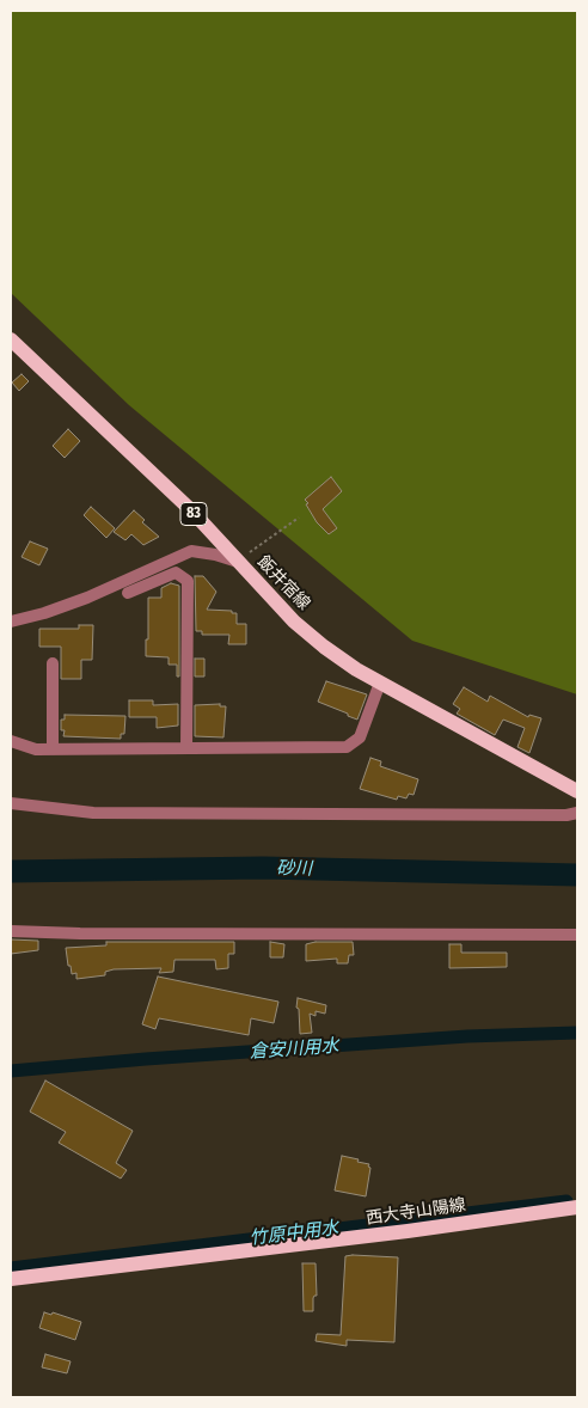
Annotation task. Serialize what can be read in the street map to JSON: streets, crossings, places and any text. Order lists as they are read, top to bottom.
{
  "streets": {
    "main road": ["83", "飯井宿線", "西大寺山陽線"]
  },
  "water": ["砂川", "倉安川用水", "竹原中用水"]
}
